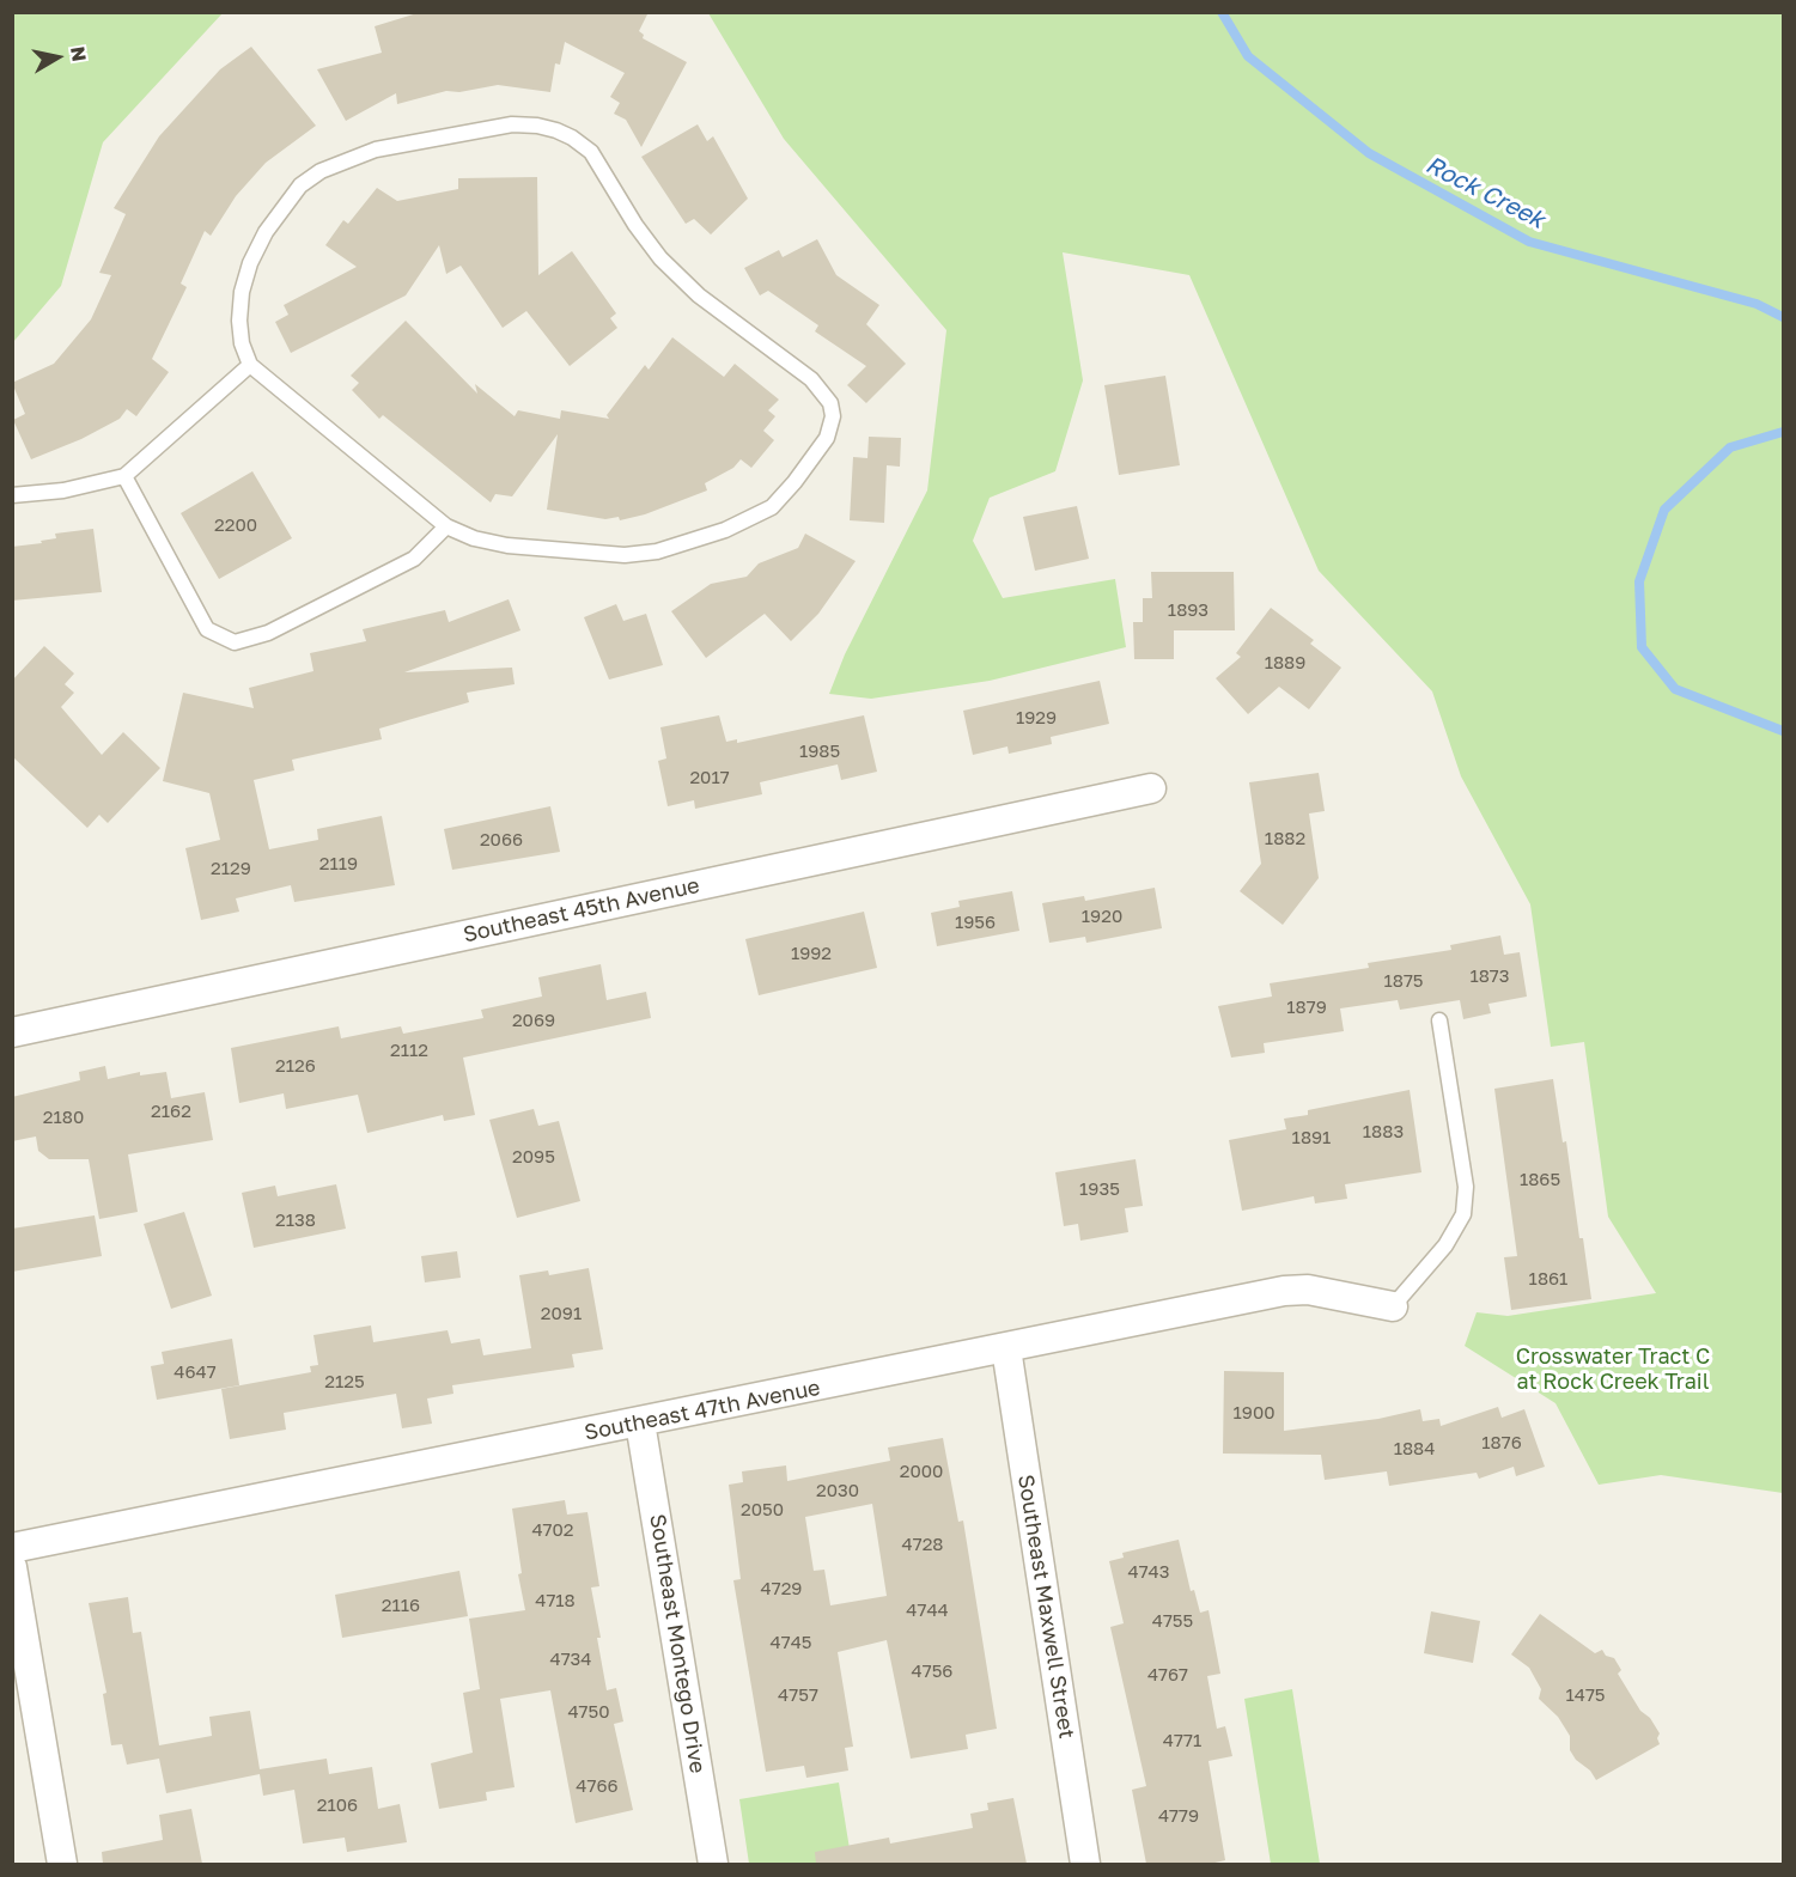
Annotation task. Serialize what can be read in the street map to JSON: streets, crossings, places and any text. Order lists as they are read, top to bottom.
{
  "streets": {
    "street": [
      "Southeast 45th Avenue",
      "Southeast 47th Avenue",
      "Southeast Maxwell Street",
      "Southeast Montego Drive"
    ]
  },
  "crossings": [
    ["Southeast 47th Avenue", "Southeast Maxwell Street"],
    ["Southeast 47th Avenue", "Southeast Montego Drive"]
  ],
  "water": ["Rock Creek"],
  "parks": ["Crosswater Tract C at Rock Creek Trail"],
  "house_numbers": [
    "2200",
    "1893",
    "1889",
    "1929",
    "1985",
    "2017",
    "1882",
    "2066",
    "2119",
    "2129",
    "1920",
    "1956",
    "1992",
    "1873",
    "1875",
    "1879",
    "2069",
    "2112",
    "2126",
    "2162",
    "2180",
    "1883",
    "1891",
    "2095",
    "1865",
    "1935",
    "2138",
    "1861",
    "2091",
    "4647",
    "2125",
    "1900",
    "1876",
    "1884",
    "2000",
    "2030",
    "2050",
    "4702",
    "4728",
    "4743",
    "4729",
    "4718",
    "2116",
    "4744",
    "4755",
    "4745",
    "4734",
    "4756",
    "4767",
    "4757",
    "1475",
    "4750",
    "4771",
    "4766",
    "2106",
    "4779"
  ],
  "north": "right"
}
